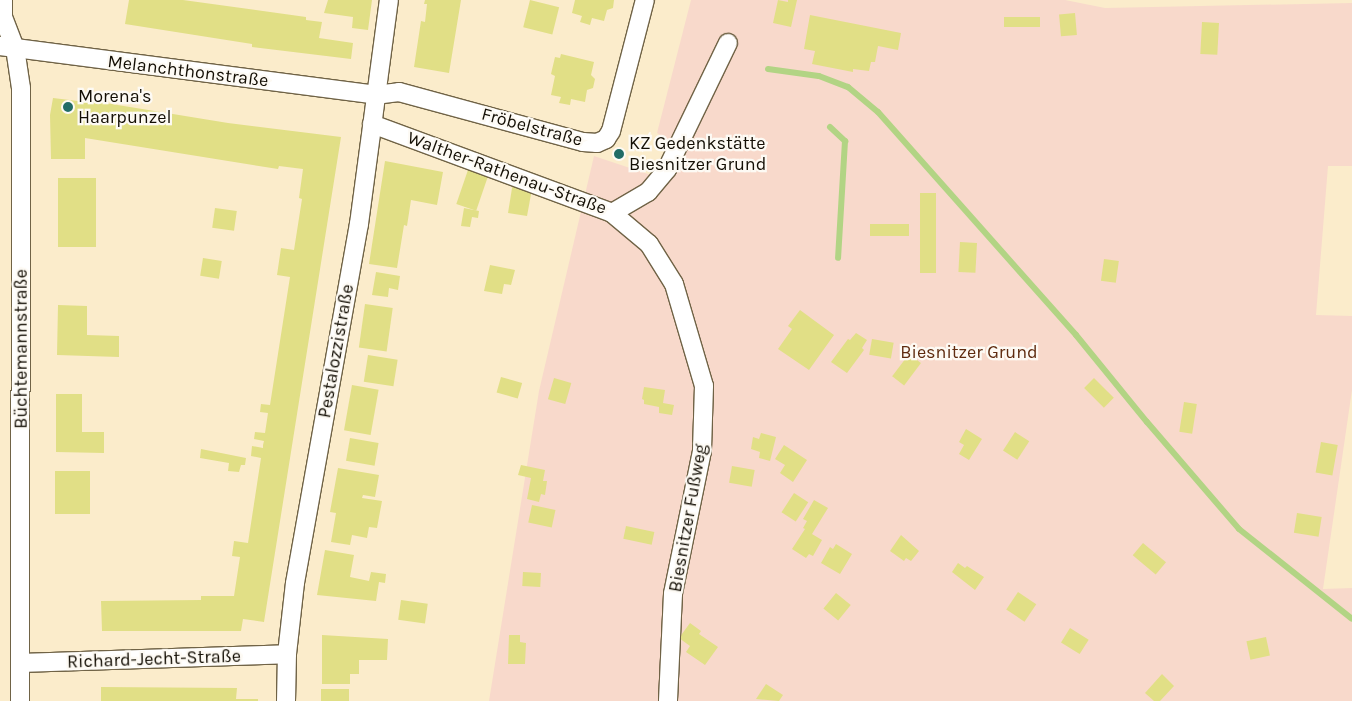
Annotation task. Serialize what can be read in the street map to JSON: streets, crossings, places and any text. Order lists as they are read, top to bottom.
{
  "streets": {
    "street": [
      "Melanchthonstraße",
      "Fröbelstraße",
      "Walther-Rathenau-Straße",
      "Büchtemannstraße",
      "Pestalozzistraße",
      "Biesnitzer Fußweg",
      "Richard-Jecht-Straße"
    ]
  },
  "crossings": [
    ["Melanchthonstraße", "Fröbelstraße"],
    ["Melanchthonstraße", "Büchtemannstraße"],
    ["Melanchthonstraße", "Pestalozzistraße"],
    ["Fröbelstraße", "Pestalozzistraße"],
    ["Walther-Rathenau-Straße", "Pestalozzistraße"],
    ["Walther-Rathenau-Straße", "Biesnitzer Fußweg"],
    ["Büchtemannstraße", "Richard-Jecht-Straße"],
    ["Pestalozzistraße", "Richard-Jecht-Straße"]
  ],
  "parks": ["Biesnitzer Grund"],
  "places": ["Morena's Haarpunzel", "KZ Gedenkstätte Biesnitzer Grund"]
}
